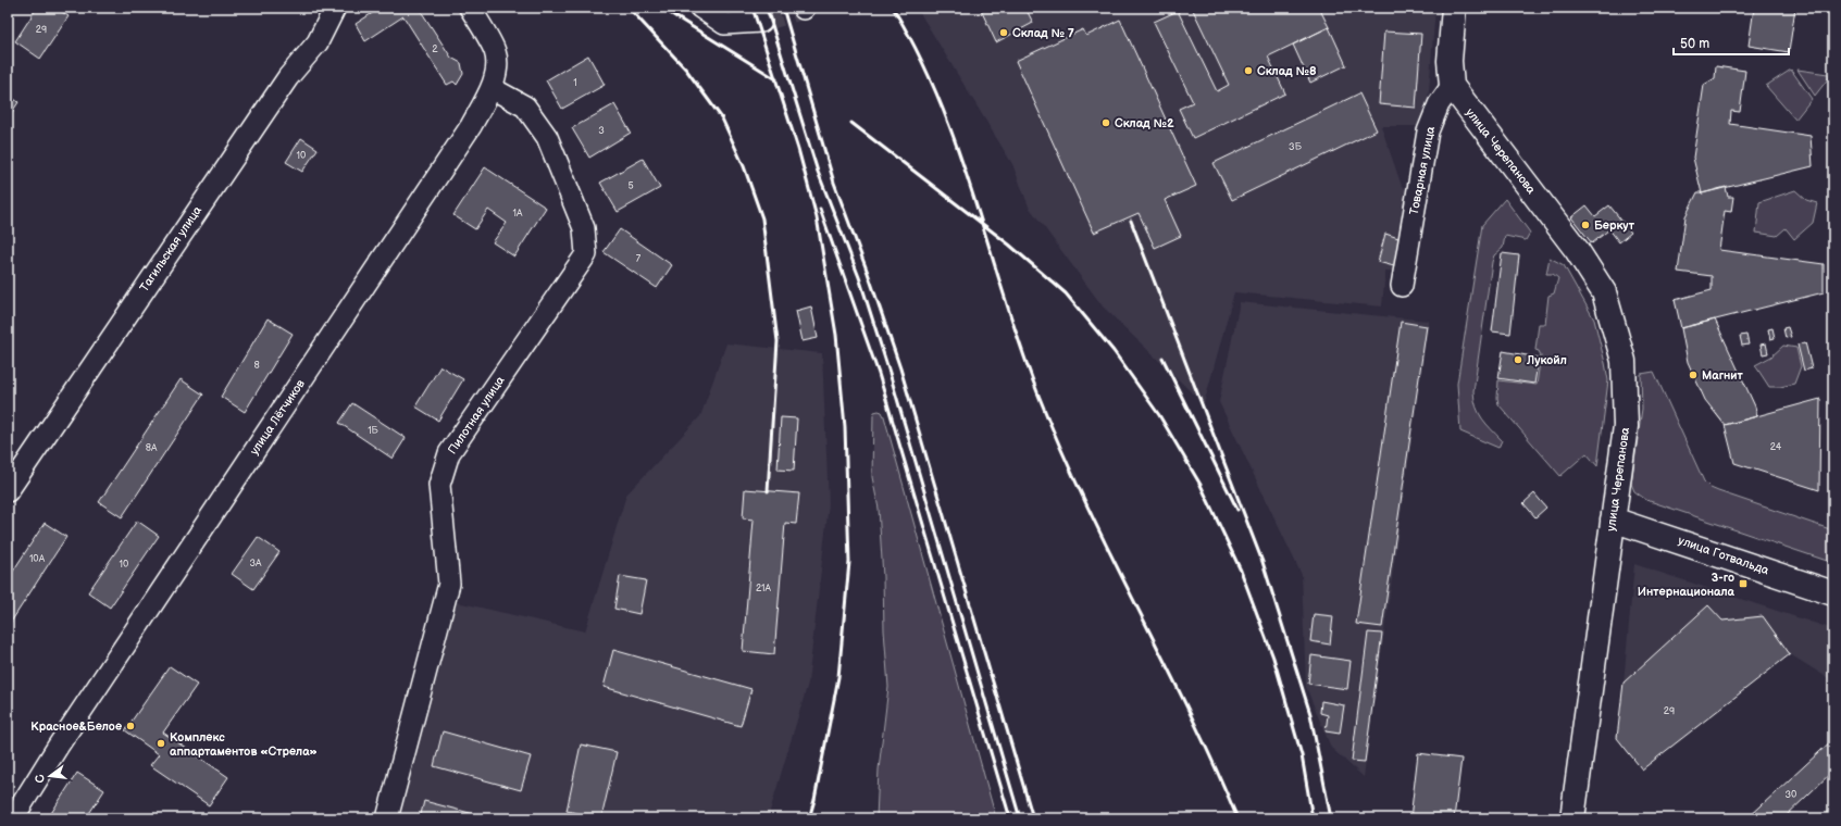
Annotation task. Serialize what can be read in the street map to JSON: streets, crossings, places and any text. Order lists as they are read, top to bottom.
{
  "streets": {
    "main road": ["улица Черепанова", "улица Готвальда"],
    "street": [
      "Товарная улица",
      "Тагильская улица",
      "Пилотная улица",
      "улица Лётчиков"
    ]
  },
  "crossings": [
    ["улица Черепанова", "Товарная улица"],
    ["улица Черепанова", "улица Готвальда"],
    ["Пилотная улица", "улица Лётчиков"]
  ],
  "places": {
    "other": [
      "Склад № 7",
      "Склад №8",
      "Склад №2",
      "Беркут",
      "Лукойл",
      "Магнит",
      "Красное&Белое",
      "Комплекс аппартаментов «Стрела»"
    ],
    "transit": ["3-го Интернационала"]
  },
  "house_numbers": [
    "29",
    "2",
    "1",
    "3",
    "3Б",
    "10",
    "5",
    "1А",
    "7",
    "8",
    "1Б",
    "24",
    "8А",
    "10А",
    "3А",
    "10",
    "21А",
    "29",
    "30"
  ],
  "scale_bar": "50 m",
  "north": "left"
}
